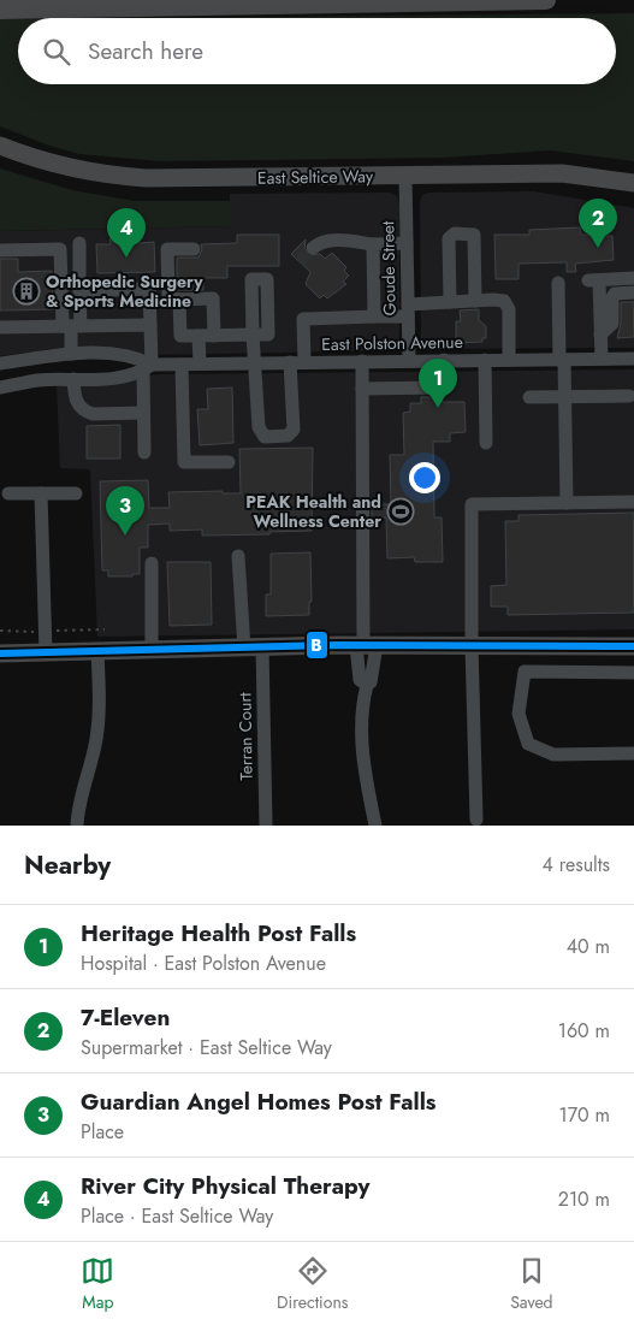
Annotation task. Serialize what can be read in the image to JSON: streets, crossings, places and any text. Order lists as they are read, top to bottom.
{
  "streets": {
    "main road": ["East Seltice Way"],
    "street": ["Goude Street", "East Polston Avenue", "Terran Court"]
  },
  "crossings": [
    ["East Seltice Way", "Goude Street"],
    ["Goude Street", "East Polston Avenue"]
  ],
  "places": {
    "building": ["Orthopedic Surgery & Sports Medicine"],
    "sports": ["PEAK Health and Wellness Center"]
  },
  "lines": ["transit line B"],
  "page": {
    "search": "Search here",
    "pins": [
      "2",
      "4",
      "1",
      "3"
    ],
    "heading": ["Nearby", "4 results"],
    "list": [
      {
        "mark": "1",
        "name": "Heritage Health Post Falls",
        "note": "Hospital · East Polston Avenue",
        "value": "40 m"
      },
      {
        "mark": "2",
        "name": "7-Eleven",
        "note": "Supermarket · East Seltice Way",
        "value": "160 m"
      },
      {
        "mark": "3",
        "name": "Guardian Angel Homes Post Falls",
        "note": "Place",
        "value": "170 m"
      },
      {
        "mark": "4",
        "name": "River City Physical Therapy",
        "note": "Place · East Seltice Way",
        "value": "210 m"
      }
    ],
    "nav": ["Map", "Directions", "Saved"]
  }
}
